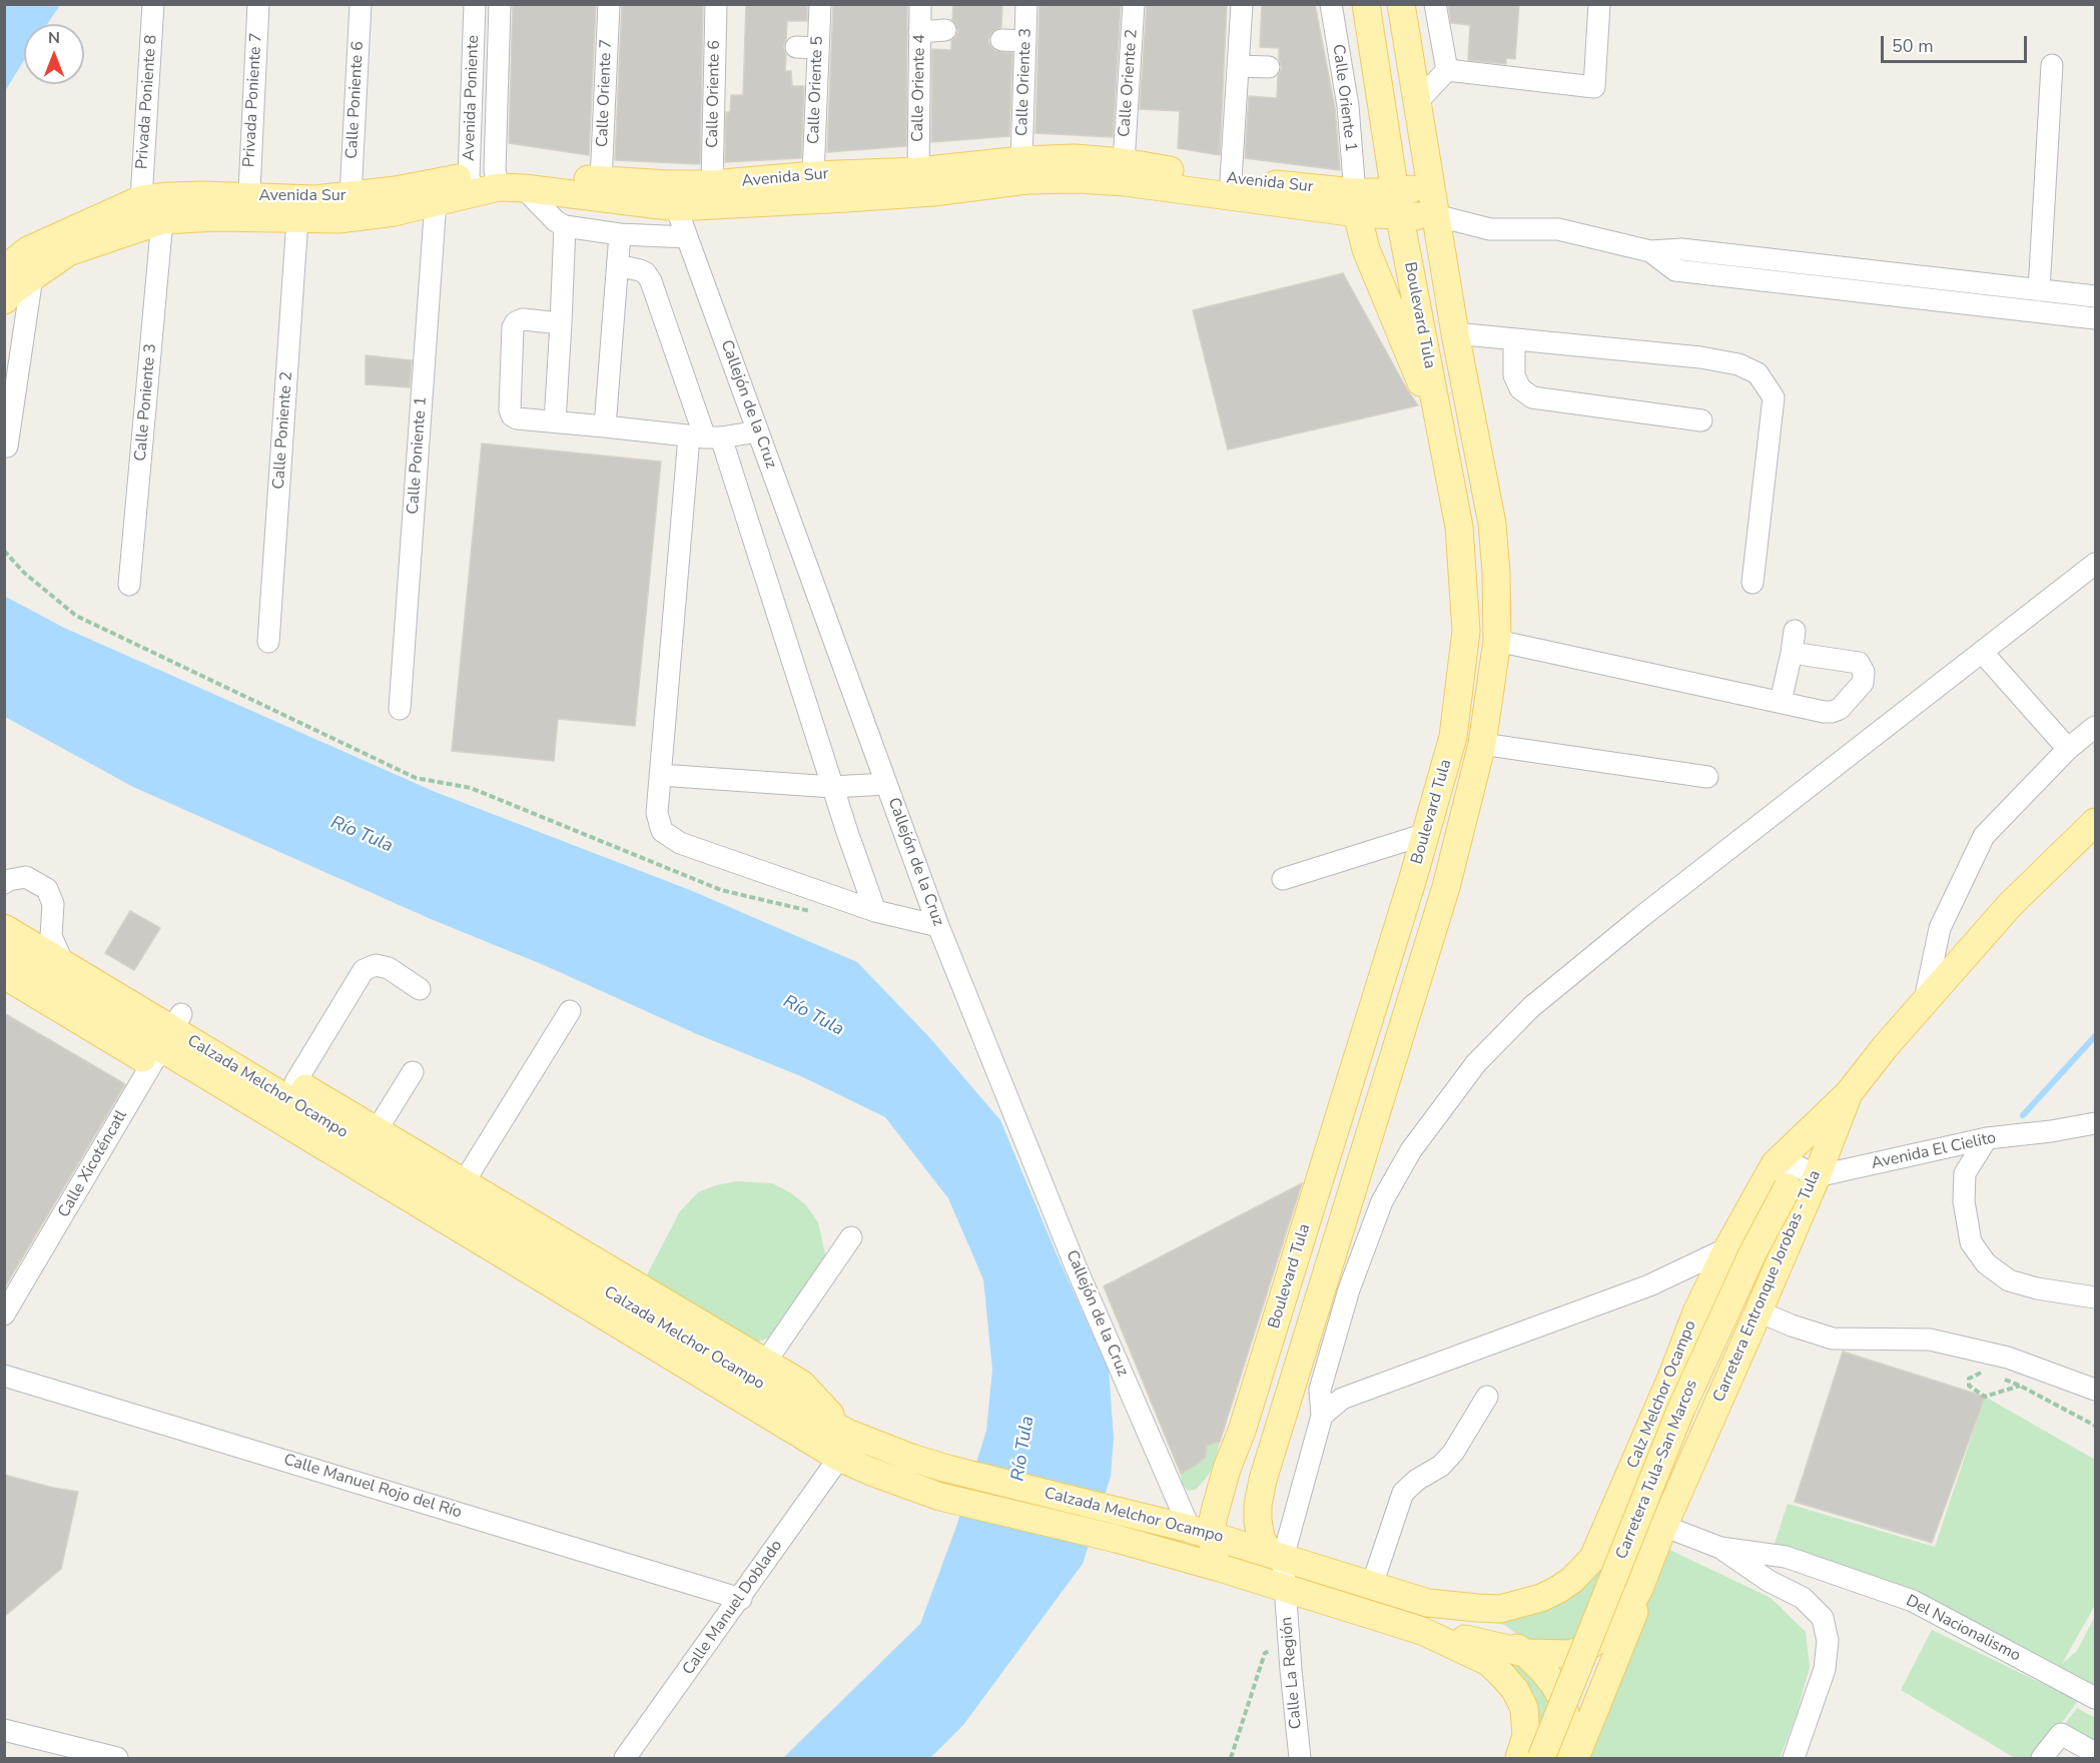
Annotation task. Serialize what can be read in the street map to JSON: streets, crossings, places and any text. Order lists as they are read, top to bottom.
{
  "streets": {
    "main road": [
      "Avenida Sur",
      "Boulevard Tula",
      "Calzada Melchor Ocampo",
      "Carretera Entronque Jorobas - Tula",
      "Calz Melchor Ocampo",
      "Carretera Tula-San Marcos"
    ],
    "street": [
      "Calle Oriente 3",
      "Calle Oriente 2",
      "Calle Oriente 4",
      "Calle Oriente 5",
      "Calle Oriente 7",
      "Calle Oriente 6",
      "Avenida Poniente",
      "Calle Oriente 1",
      "Privada Poniente 7",
      "Calle Poniente 6",
      "Privada Poniente 8",
      "Calle Poniente 3",
      "Callejón de la Cruz",
      "Calle Poniente 2",
      "Calle Poniente 1",
      "Avenida El Cielito",
      "Calle Xicoténcatl",
      "Calle Manuel Rojo del Río",
      "Calle Manuel Doblado",
      "Del Nacionalismo",
      "Calle La Región"
    ]
  },
  "crossings": [
    ["Calle Oriente 3", "Avenida Sur"],
    ["Calle Oriente 2", "Avenida Sur"],
    ["Calle Oriente 4", "Avenida Sur"],
    ["Calle Oriente 5", "Avenida Sur"],
    ["Calle Oriente 7", "Avenida Sur"],
    ["Calle Oriente 6", "Avenida Sur"],
    ["Avenida Poniente", "Avenida Sur"],
    ["Calle Oriente 1", "Avenida Sur"],
    ["Privada Poniente 7", "Avenida Sur"],
    ["Calle Poniente 6", "Avenida Sur"],
    ["Privada Poniente 8", "Avenida Sur"],
    ["Avenida Sur", "Boulevard Tula"],
    ["Avenida Sur", "Calle Poniente 3"],
    ["Avenida Sur", "Callejón de la Cruz"],
    ["Avenida Sur", "Calle Poniente 2"],
    ["Avenida Sur", "Calle Poniente 1"],
    ["Boulevard Tula", "Callejón de la Cruz"],
    ["Boulevard Tula", "Calzada Melchor Ocampo"],
    ["Boulevard Tula", "Calle La Región"],
    ["Callejón de la Cruz", "Calzada Melchor Ocampo"],
    ["Calzada Melchor Ocampo", "Calle Xicoténcatl"],
    ["Calzada Melchor Ocampo", "Carretera Entronque Jorobas - Tula"],
    ["Calzada Melchor Ocampo", "Calz Melchor Ocampo"],
    ["Calzada Melchor Ocampo", "Calle Manuel Doblado"],
    ["Calzada Melchor Ocampo", "Calle La Región"],
    ["Avenida El Cielito", "Carretera Entronque Jorobas - Tula"],
    ["Avenida El Cielito", "Calz Melchor Ocampo"],
    ["Avenida El Cielito", "Carretera Tula-San Marcos"],
    ["Carretera Entronque Jorobas - Tula", "Calz Melchor Ocampo"],
    ["Carretera Entronque Jorobas - Tula", "Carretera Tula-San Marcos"],
    ["Calz Melchor Ocampo", "Carretera Tula-San Marcos"],
    ["Calle Manuel Rojo del Río", "Calle Manuel Doblado"]
  ],
  "water": ["Río Tula"],
  "scale_bar": "50 m",
  "north": "top"
}
